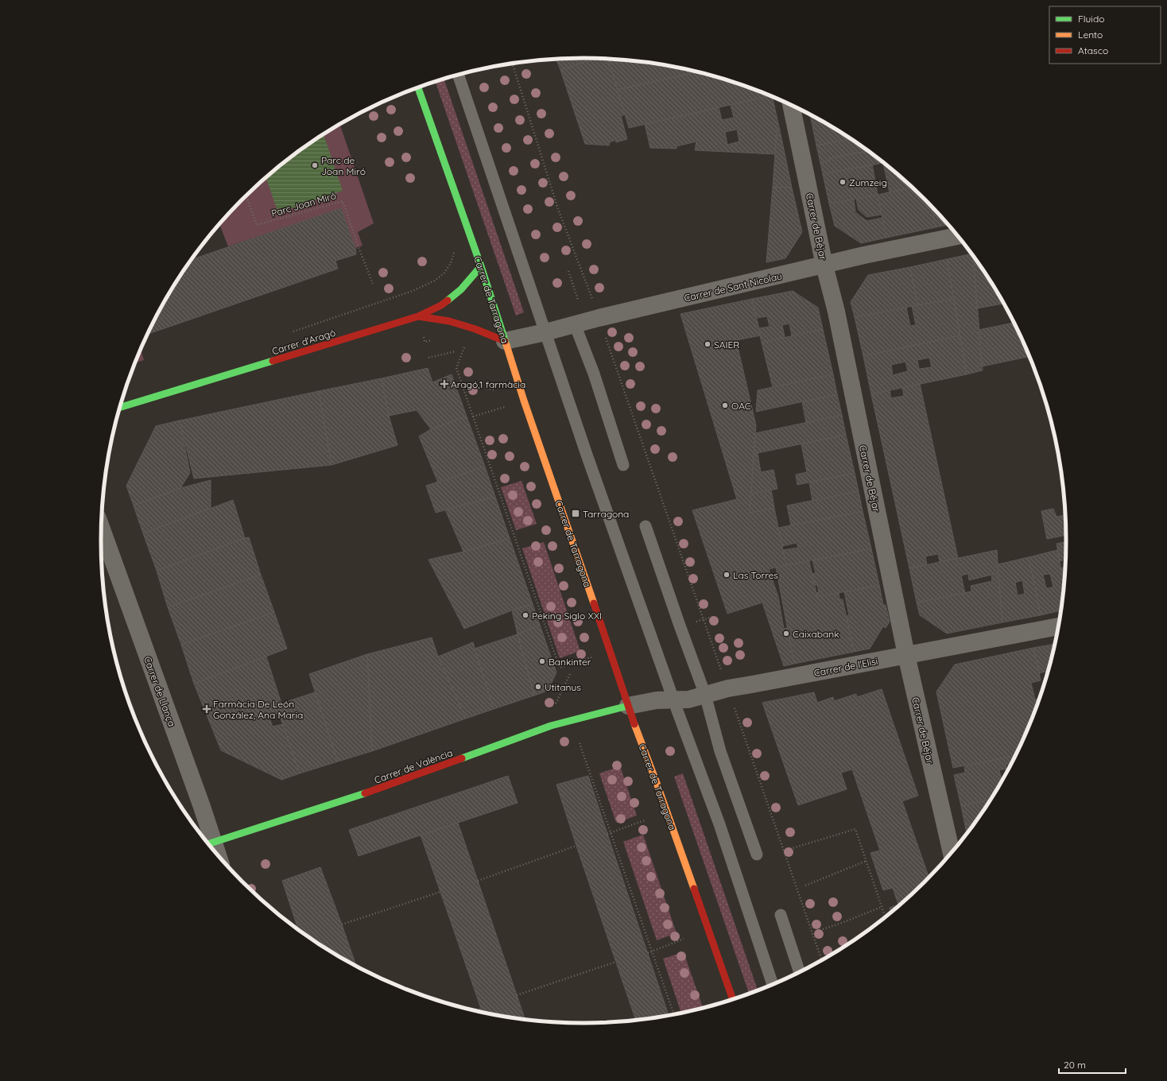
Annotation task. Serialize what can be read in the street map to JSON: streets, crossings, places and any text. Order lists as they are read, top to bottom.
{
  "streets": {
    "main road": ["Carrer de Tarragona", "Carrer d'Aragó", "Carrer de València"],
    "street": [
      "Carrer de Béjar",
      "Carrer de Sant Nicolau",
      "Carrer de l'Elisi",
      "Carrer de Llança"
    ],
    "path": ["Parc Joan Miró"]
  },
  "crossings": [
    ["Carrer de Béjar", "Carrer de Sant Nicolau"],
    ["Carrer de Béjar", "Carrer de l'Elisi"],
    ["Carrer de Sant Nicolau", "Carrer de Tarragona"],
    ["Carrer de Tarragona", "Carrer d'Aragó"],
    ["Carrer de Tarragona", "Carrer de l'Elisi"],
    ["Carrer de Tarragona", "Carrer de València"],
    ["Carrer de l'Elisi", "Carrer de València"],
    ["Carrer de Llança", "Carrer de València"]
  ],
  "places": {
    "other": [
      "Parc de Joan Miró",
      "Zumzeig",
      "SAIER",
      "OAC",
      "Las Torres",
      "Peking Siglo XXI",
      "Caixabank",
      "Bankinter",
      "Utitanus"
    ],
    "health": ["Aragó,1 farmàcia", "Farmàcia De León González, Ana Maria"],
    "transit": ["Tarragona"]
  },
  "legend": ["Fluido", "Lento", "Atasco"],
  "scale_bar": "20 m"
}
